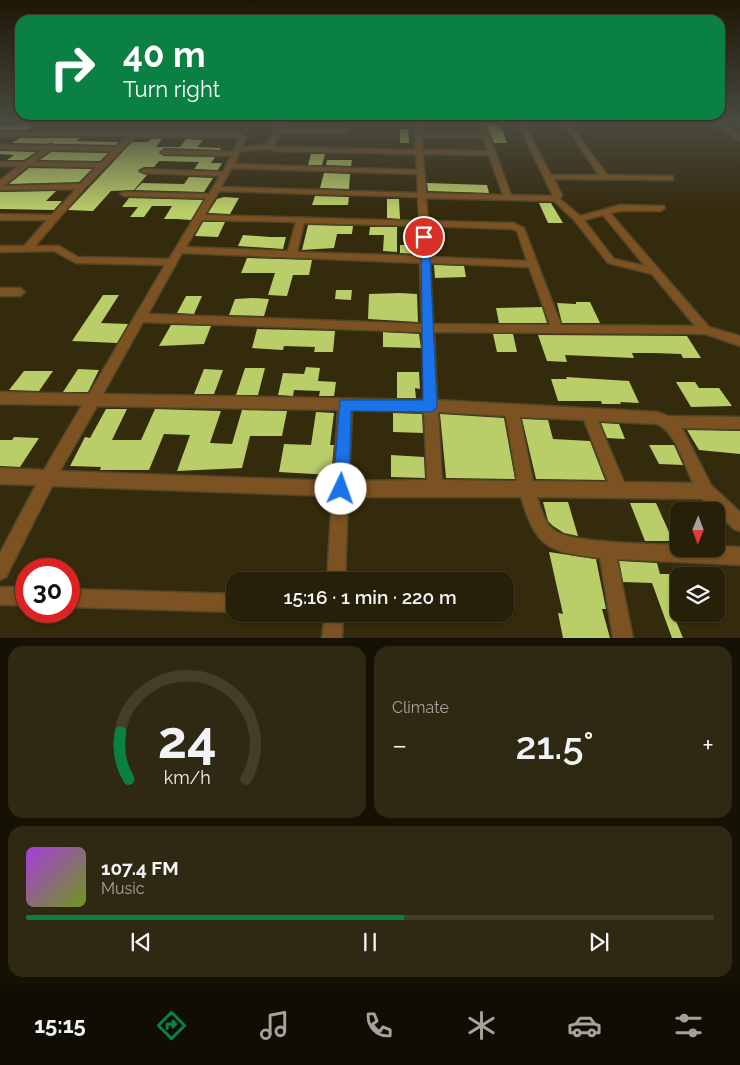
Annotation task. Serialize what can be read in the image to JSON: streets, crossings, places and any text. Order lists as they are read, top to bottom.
{
  "north": "bottom",
  "page": {
    "turn": ["40 m", "Turn right"],
    "limit": "30",
    "trip": "15:16 · 1 min · 220 m",
    "tile": "Climate",
    "heat": ["−", "21.5°", "+"],
    "song": ["107.4 FM", "Music"],
    "tabs": "15:15",
    "gauge": ["24", "km/h"]
  }
}
